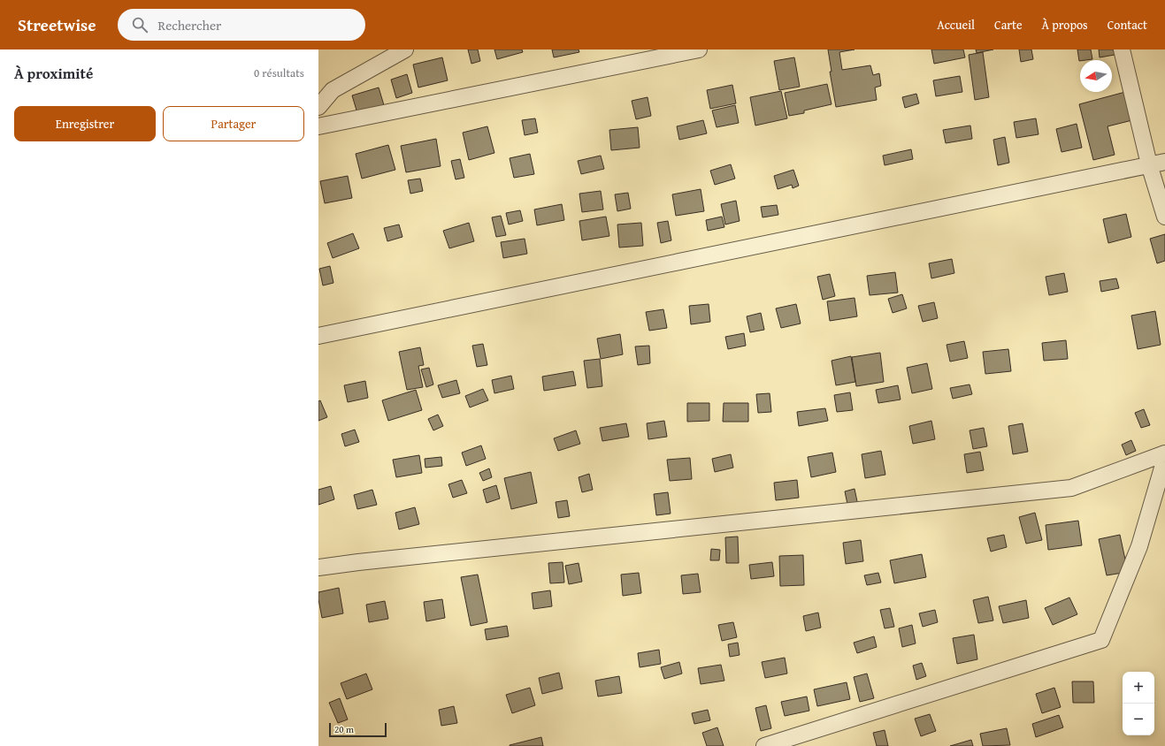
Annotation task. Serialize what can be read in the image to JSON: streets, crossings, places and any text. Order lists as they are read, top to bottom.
{
  "scale_bar": "20 m",
  "north": "left",
  "page": {
    "header": "Streetwise",
    "search": "Rechercher",
    "nav": [
      "Accueil",
      "Carte",
      "À propos",
      "Contact"
    ],
    "heading": ["À proximité", "0 résultats"],
    "buttons": ["Enregistrer", "Partager"],
    "map_buttons": ["+", "−"],
    "scale": "20 m"
  }
}
